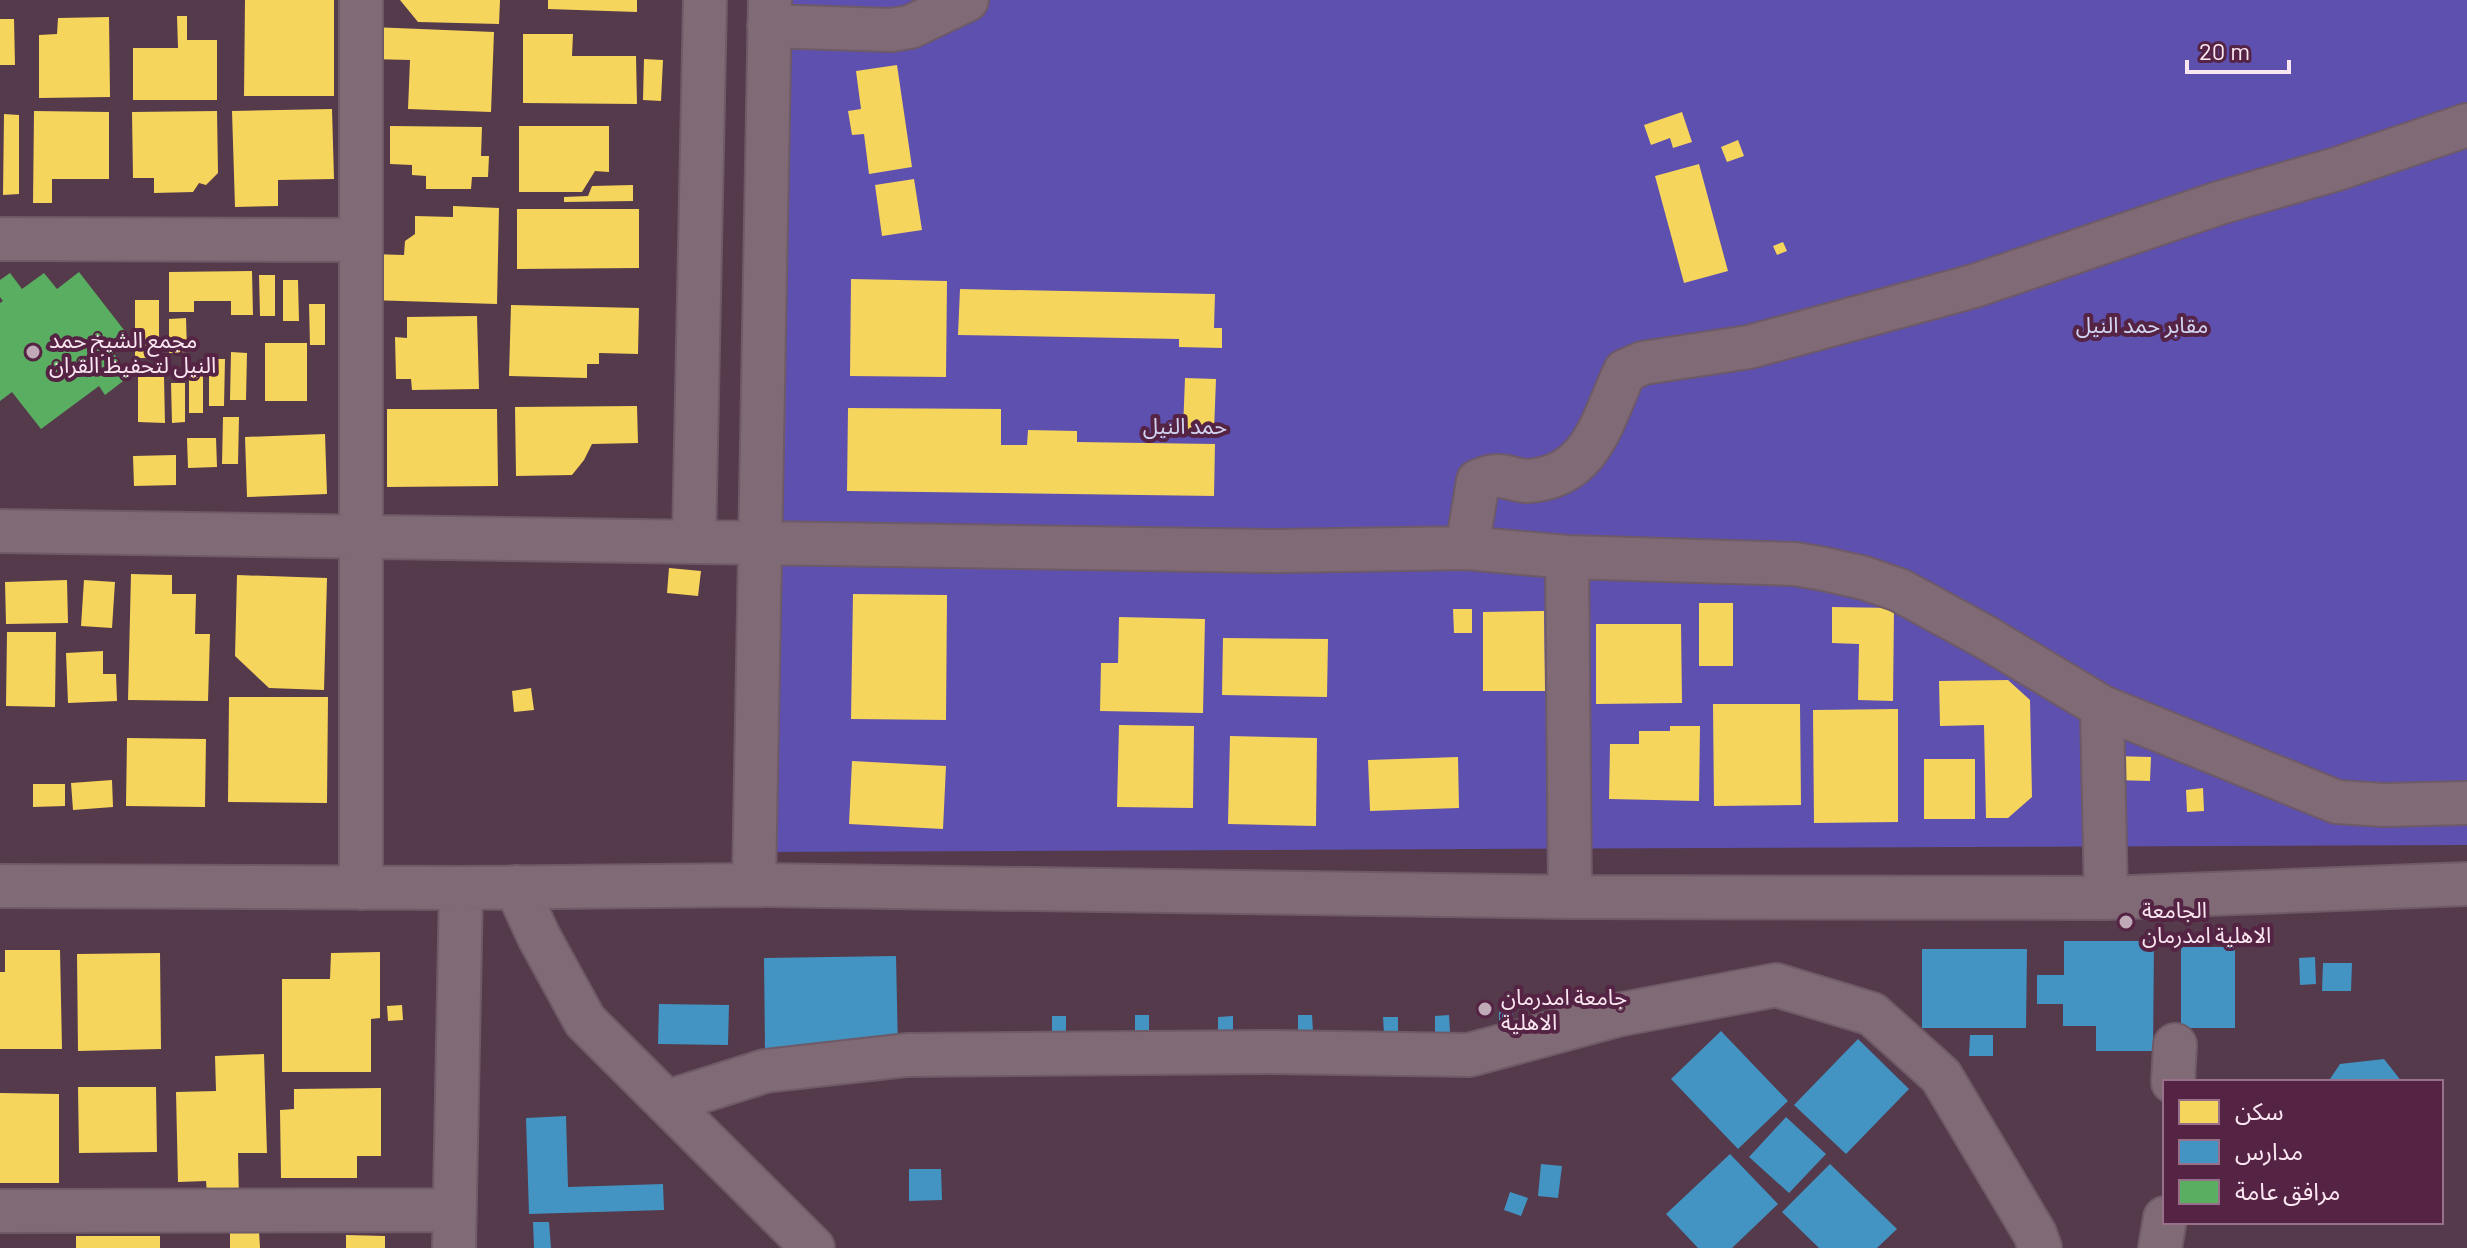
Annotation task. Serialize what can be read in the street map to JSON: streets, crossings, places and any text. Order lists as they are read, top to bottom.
{
  "parks": ["مقابر حمد النيل", "حمد النيل"],
  "places": ["مجمع الشيخ حمد النيل لتحفيظ القران", "الجامعة الاهلية امدرمان", "جامعة امدرمان الاهلية"],
  "legend": ["سكن", "مدارس", "مرافق عامة"],
  "scale_bar": "20 m"
}
